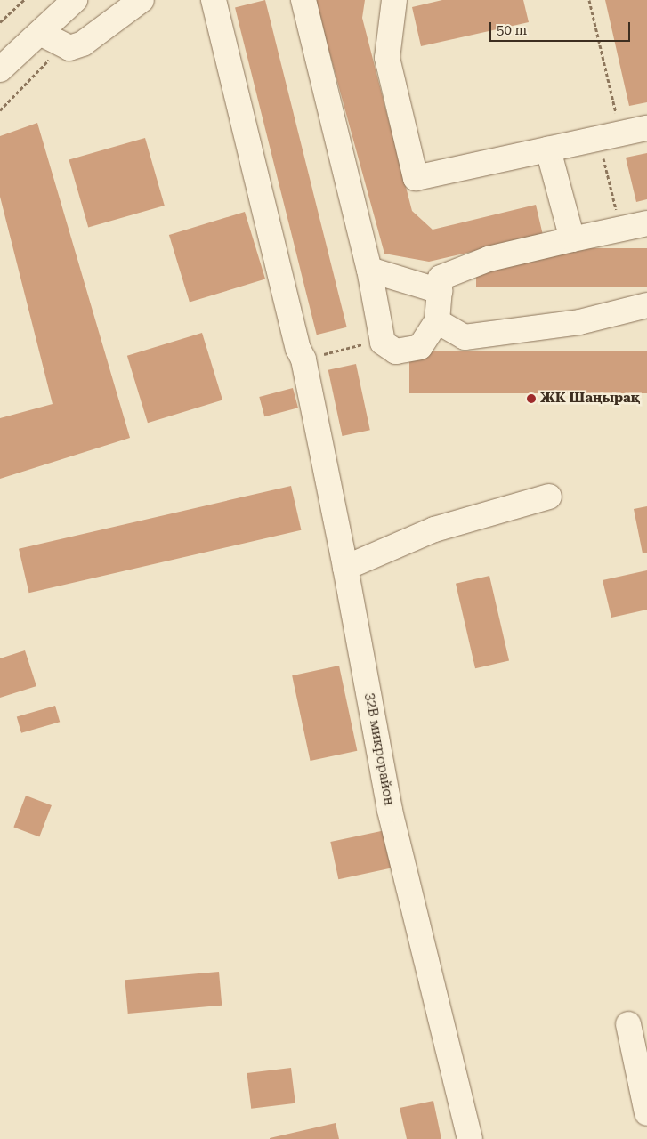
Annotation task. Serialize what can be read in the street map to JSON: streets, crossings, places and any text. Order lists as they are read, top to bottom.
{
  "streets": {
    "street": ["32В микрорайон"]
  },
  "places": ["ЖК Шаңырақ"],
  "scale_bar": "50 m"
}
